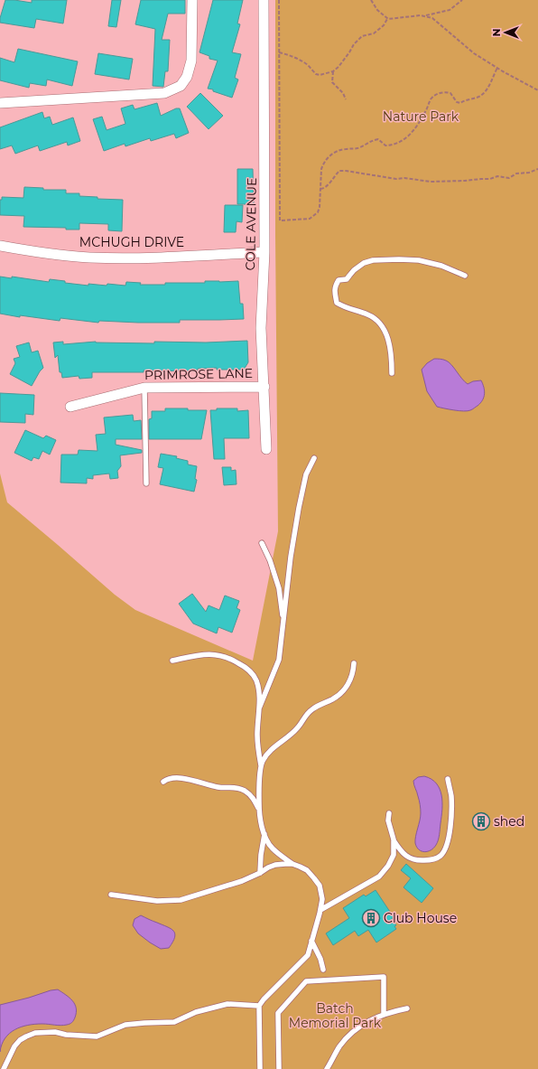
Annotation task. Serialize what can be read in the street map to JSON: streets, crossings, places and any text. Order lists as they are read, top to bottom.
{
  "streets": {
    "street": ["COLE AVENUE", "MCHUGH DRIVE", "PRIMROSE LANE"]
  },
  "crossings": [
    ["COLE AVENUE", "MCHUGH DRIVE"],
    ["COLE AVENUE", "PRIMROSE LANE"]
  ],
  "parks": ["Nature Park", "Batch Memorial Park"],
  "places": {
    "building": ["shed", "Club House"]
  },
  "north": "left"
}
